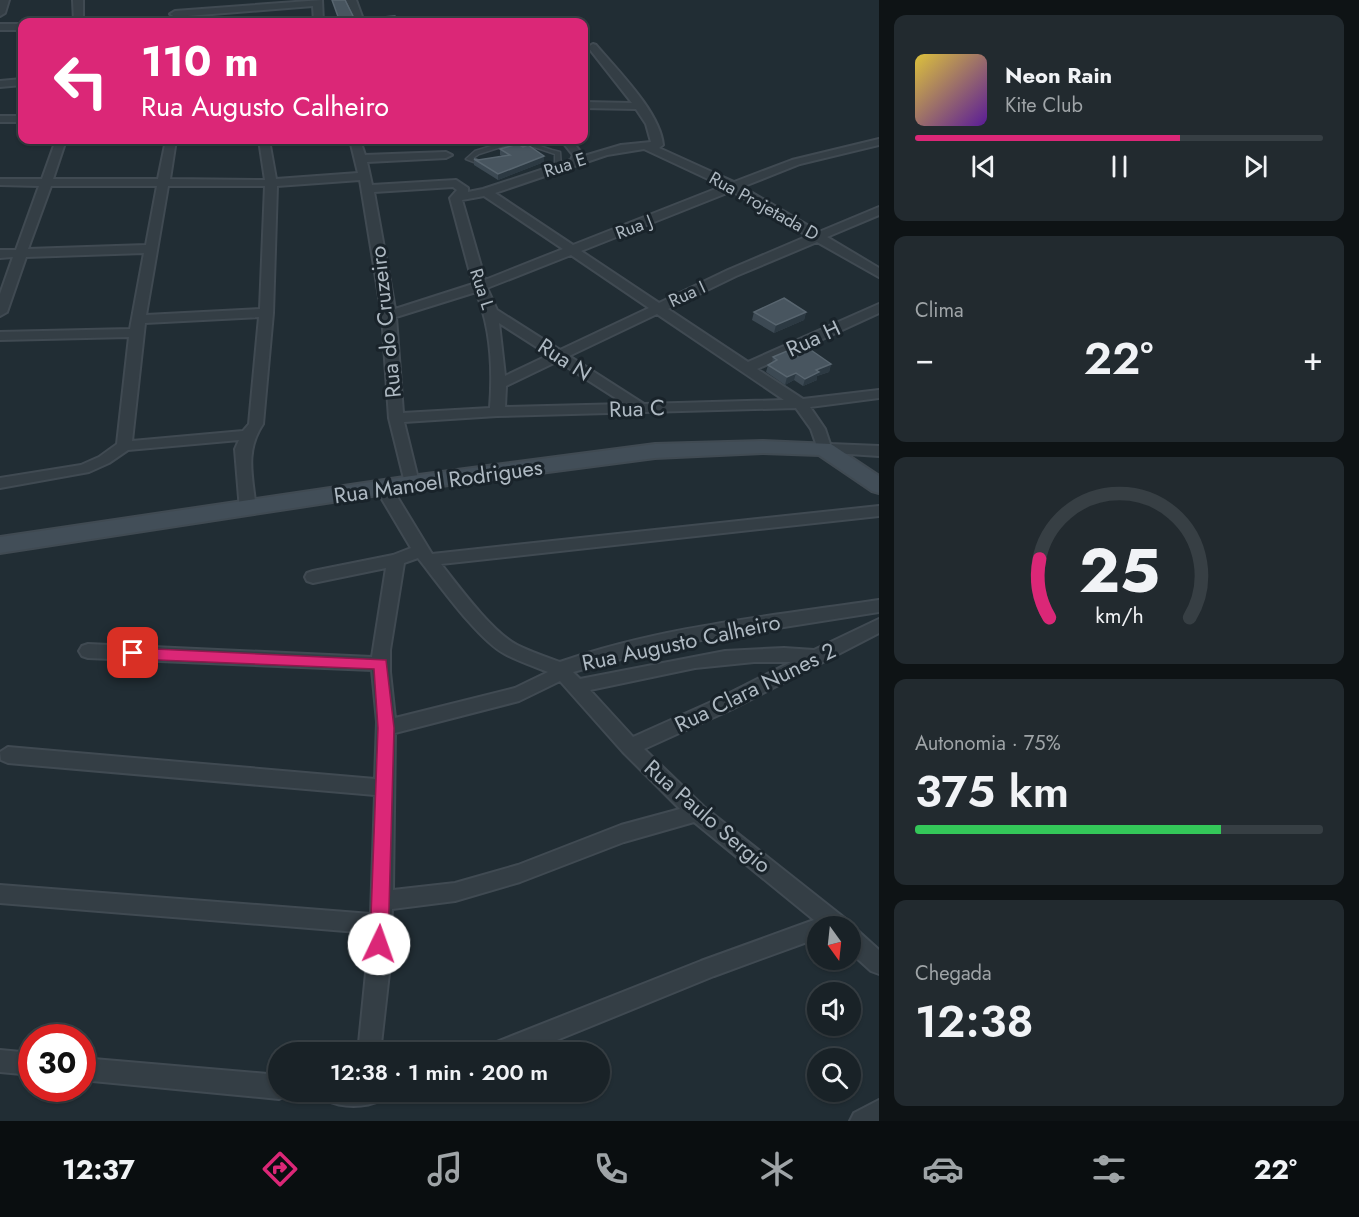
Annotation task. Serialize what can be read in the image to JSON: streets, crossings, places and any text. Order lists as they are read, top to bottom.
{
  "streets": {
    "street": [
      "Rua E",
      "Rua Projetada D",
      "Rua J",
      "Rua L",
      "Rua I",
      "Rua do Cruzeiro",
      "Rua H",
      "Rua N",
      "Rua C",
      "Rua Manoel Rodrigues",
      "Rua Augusto Calheiro",
      "Rua Clara Nunes 2",
      "Rua Paulo Sergio"
    ]
  },
  "crossings": [
    ["Rua E", "Rua Projetada D"],
    ["Rua Projetada D", "Rua J"],
    ["Rua Projetada D", "Rua I"],
    ["Rua J", "Rua L"],
    ["Rua J", "Rua do Cruzeiro"],
    ["Rua L", "Rua I"],
    ["Rua L", "Rua do Cruzeiro"],
    ["Rua L", "Rua N"],
    ["Rua L", "Rua C"],
    ["Rua I", "Rua N"],
    ["Rua do Cruzeiro", "Rua C"],
    ["Rua do Cruzeiro", "Rua Manoel Rodrigues"],
    ["Rua N", "Rua C"],
    ["Rua Augusto Calheiro", "Rua Paulo Sergio"],
    ["Rua Clara Nunes 2", "Rua Paulo Sergio"]
  ],
  "north": "bottom",
  "page": {
    "turn": ["110 m", "Rua Augusto Calheiro"],
    "song": ["Neon Rain", "Kite Club"],
    "tile": [
      "Clima",
      ["Autonomia · 75%", "375 km"],
      ["Chegada", "12:38"]
    ],
    "heat": ["−", "22°", "+"],
    "limit": "30",
    "trip": "12:38 · 1 min · 200 m",
    "tabs": ["12:37", "22°"],
    "gauge": ["25", "km/h"]
  }
}
